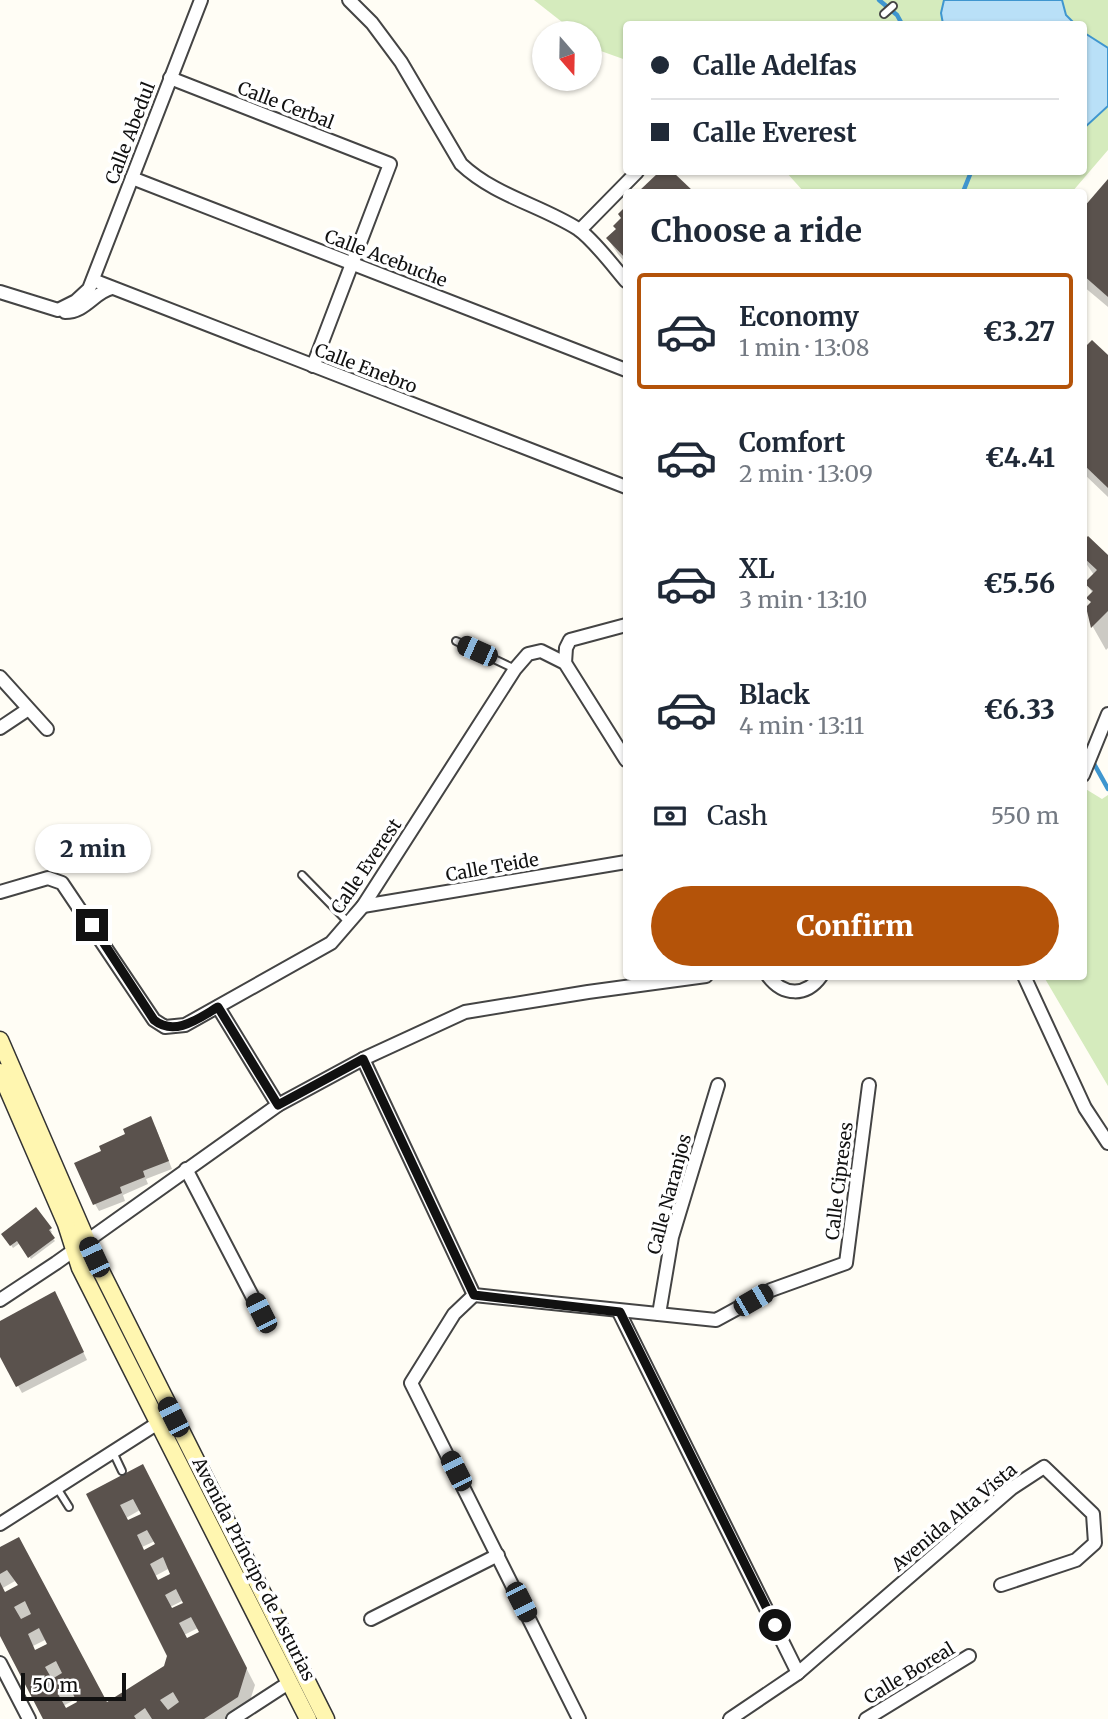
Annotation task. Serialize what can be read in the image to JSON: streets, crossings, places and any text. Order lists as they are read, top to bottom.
{
  "streets": {
    "street": [
      "Calle Cerbal",
      "Calle Abedul",
      "Calle Acebuche",
      "Calle Enebro",
      "Calle Everest",
      "Calle Teide",
      "Calle Cipreses",
      "Calle Naranjos",
      "Avenida Alta Vista",
      "Avenida Príncipe de Asturias",
      "Calle Boreal"
    ]
  },
  "crossings": [
    ["Calle Cerbal", "Calle Abedul"],
    ["Calle Cerbal", "Calle Acebuche"],
    ["Calle Abedul", "Calle Acebuche"],
    ["Calle Abedul", "Calle Enebro"],
    ["Calle Everest", "Calle Teide"],
    ["Calle Cipreses", "Calle Naranjos"]
  ],
  "scale_bar": "50 m",
  "north": "bottom",
  "page": {
    "banner": ["Calle Adelfas", "Calle Everest"],
    "heading": "Choose a ride",
    "list": [
      {
        "name": "Economy",
        "note": "1 min · 13:08",
        "value": "€3.27"
      },
      {
        "name": "Comfort",
        "note": "2 min · 13:09",
        "value": "€4.41"
      },
      {
        "name": "XL",
        "note": "3 min · 13:10",
        "value": "€5.56"
      },
      {
        "name": "Black",
        "note": "4 min · 13:11",
        "value": "€6.33"
      }
    ],
    "pay": ["Cash", "550 m"],
    "bubble": "2 min",
    "buttons": "Confirm",
    "scale": "50 m"
  }
}
